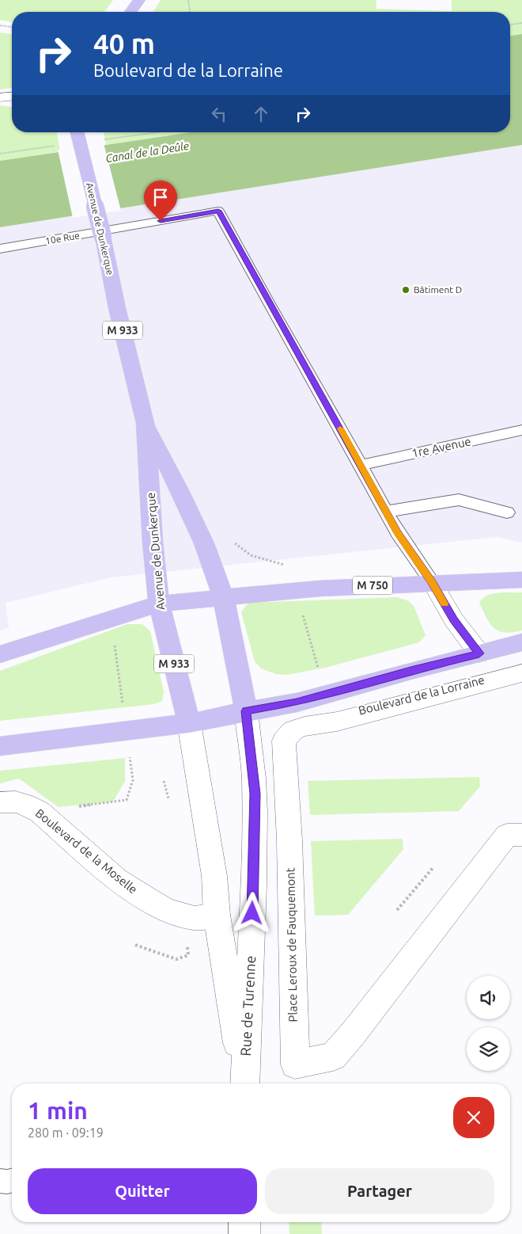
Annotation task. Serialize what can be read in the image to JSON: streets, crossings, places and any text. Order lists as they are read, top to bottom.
{
  "streets": {
    "main road": ["Avenue de Dunkerque", "M 933", "M 750"],
    "street": [
      "Boulevard de la Lorraine",
      "Boulevard de la Moselle",
      "Place Leroux de Fauquemont",
      "Rue de Turenne"
    ],
    "lane": ["10e Rue", "1re Avenue"]
  },
  "crossings": [
    ["Avenue de Dunkerque", "M 933"],
    ["Avenue de Dunkerque", "M 750"],
    ["Avenue de Dunkerque", "Rue de Turenne"],
    ["10e Rue", "1re Avenue"],
    ["M 933", "M 750"],
    ["M 933", "Rue de Turenne"],
    ["Boulevard de la Moselle", "Rue de Turenne"]
  ],
  "water": ["Canal de la Deûle"],
  "places": ["Bâtiment D"],
  "page": {
    "turn": ["40 m", "Boulevard de la Lorraine"],
    "heading": ["1 min", "280 m · 09:19"],
    "buttons": ["Quitter", "Partager"]
  }
}
